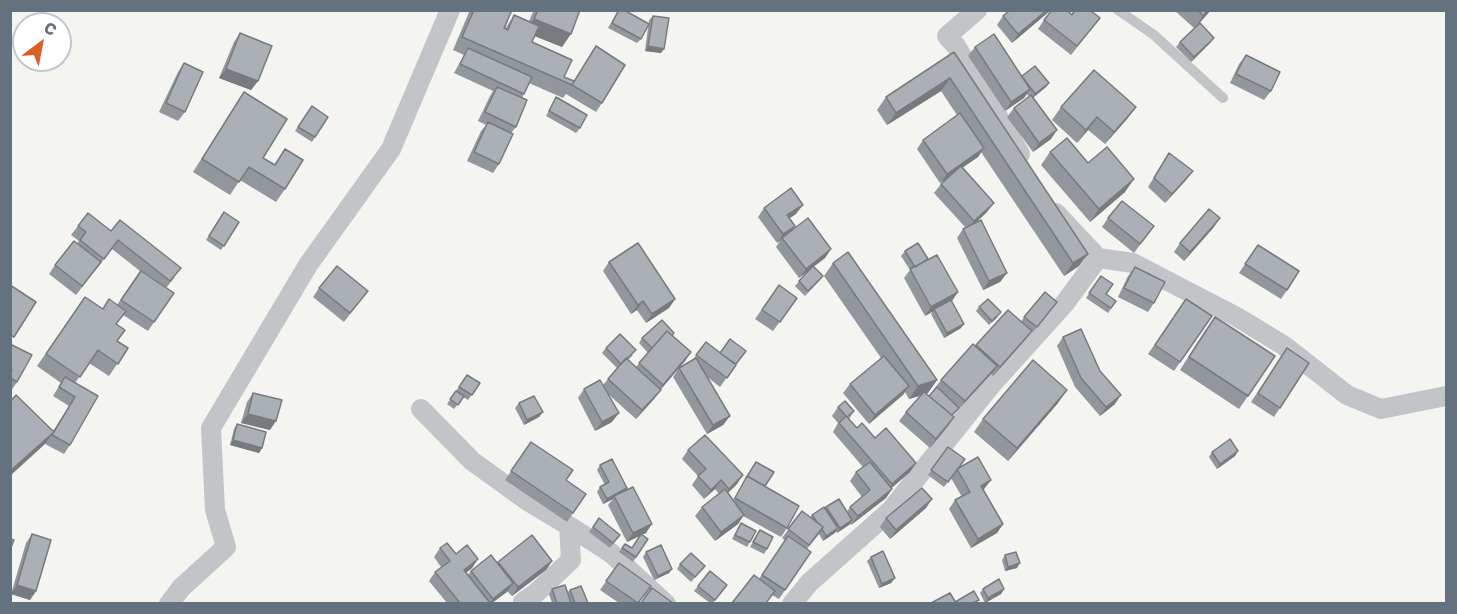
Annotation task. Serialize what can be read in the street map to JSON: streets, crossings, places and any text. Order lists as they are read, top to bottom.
{
  "north": "top right"
}
